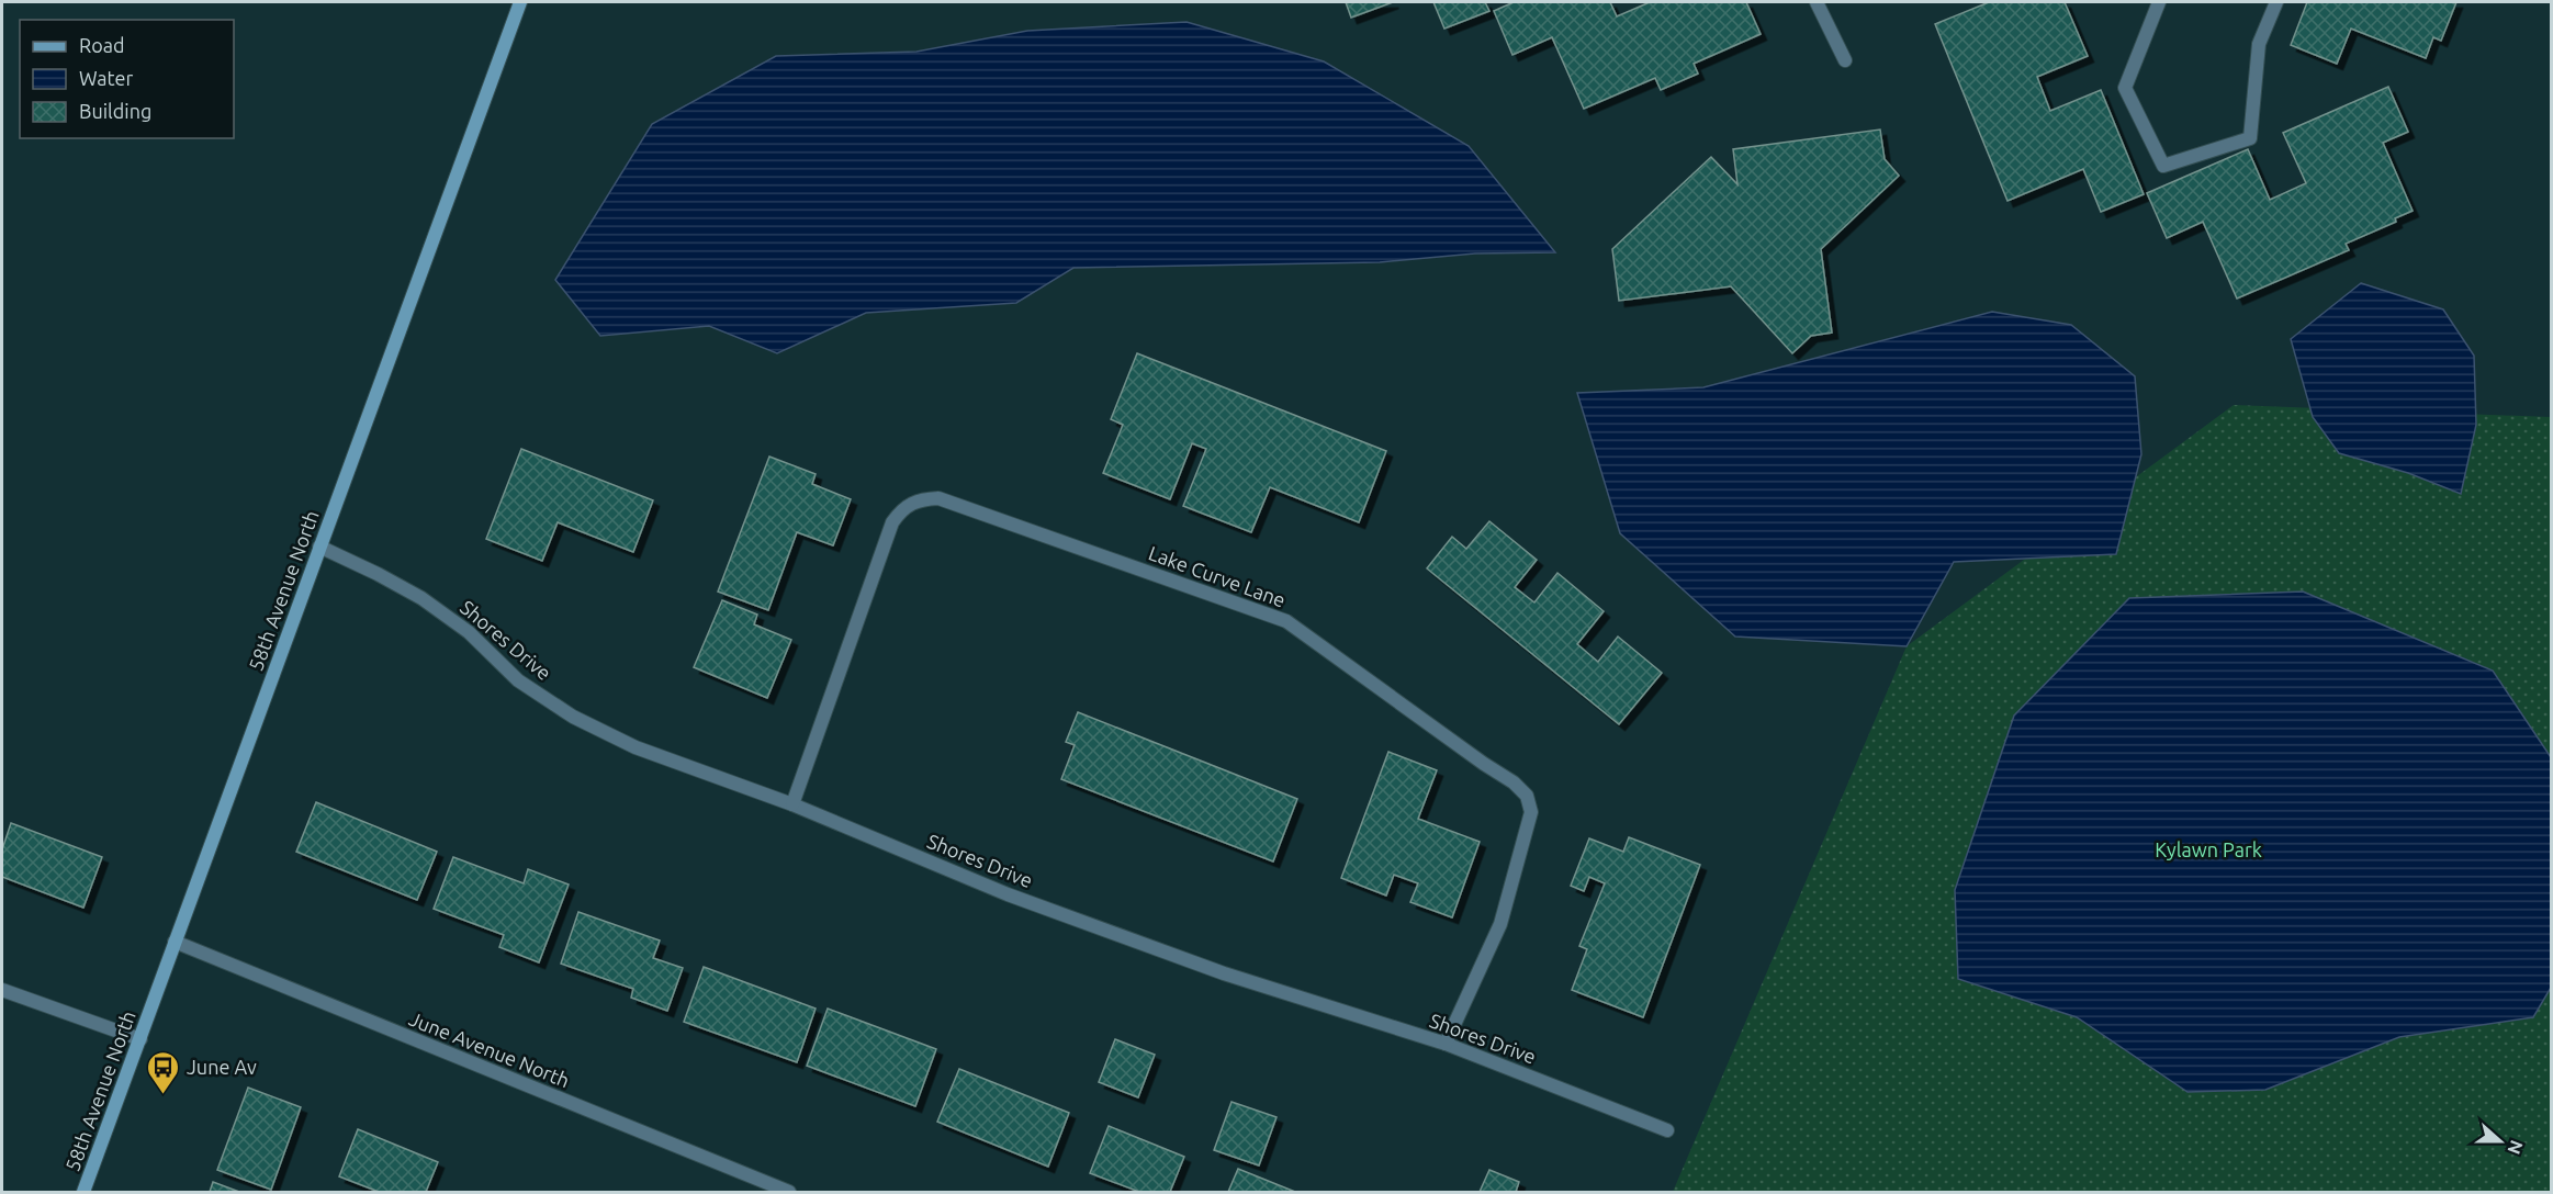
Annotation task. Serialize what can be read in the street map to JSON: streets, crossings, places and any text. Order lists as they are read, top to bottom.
{
  "streets": {
    "main road": ["58th Avenue North"],
    "street": ["Lake Curve Lane", "Shores Drive", "June Avenue North"]
  },
  "crossings": [
    ["Lake Curve Lane", "Shores Drive"],
    ["58th Avenue North", "Shores Drive"],
    ["58th Avenue North", "June Avenue North"]
  ],
  "parks": ["Kylawn Park"],
  "places": {
    "bus stop": ["June Av"]
  },
  "legend": ["Road", "Water", "Building"],
  "north": "right"
}
